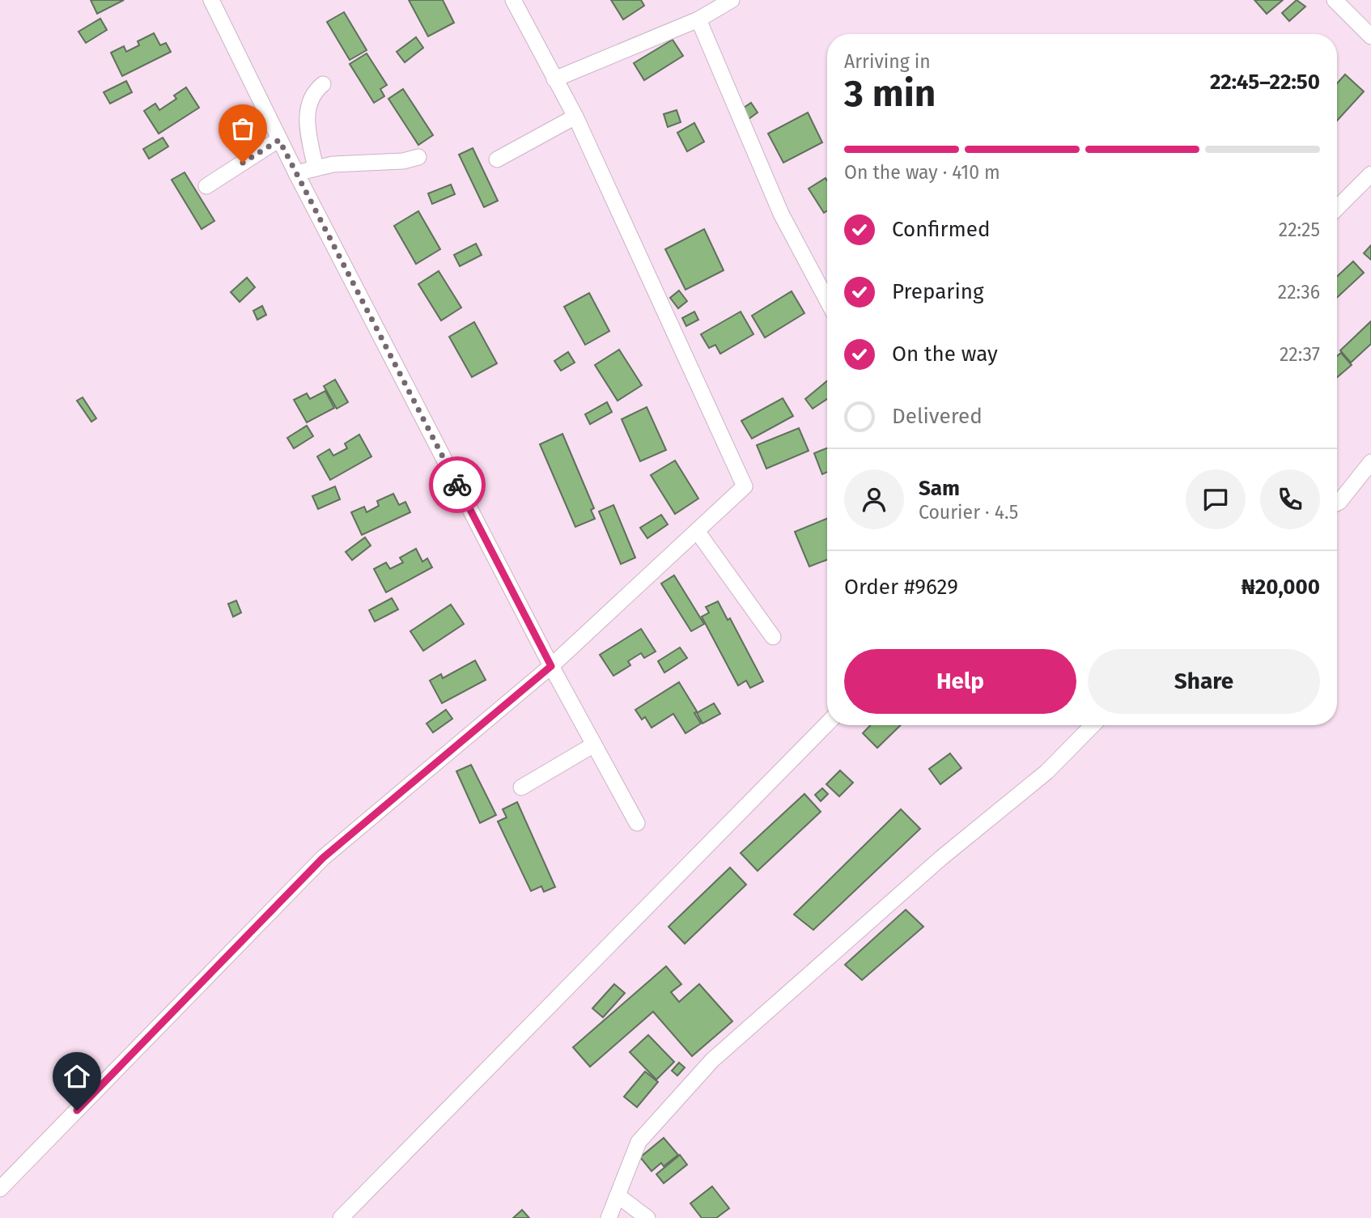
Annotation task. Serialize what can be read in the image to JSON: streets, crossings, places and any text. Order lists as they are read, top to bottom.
{
  "page": {
    "heading": ["3 min", "Arriving in", "22:45–22:50"],
    "panel": [
      "Sam",
      "Courier · 4.5",
      "Order #9629",
      "₦20,000"
    ],
    "bar": "On the way · 410 m",
    "list": [
      ["Confirmed", "22:25"],
      ["Preparing", "22:36"],
      ["On the way", "22:37"],
      "Delivered"
    ],
    "buttons": ["Help", "Share"]
  }
}
